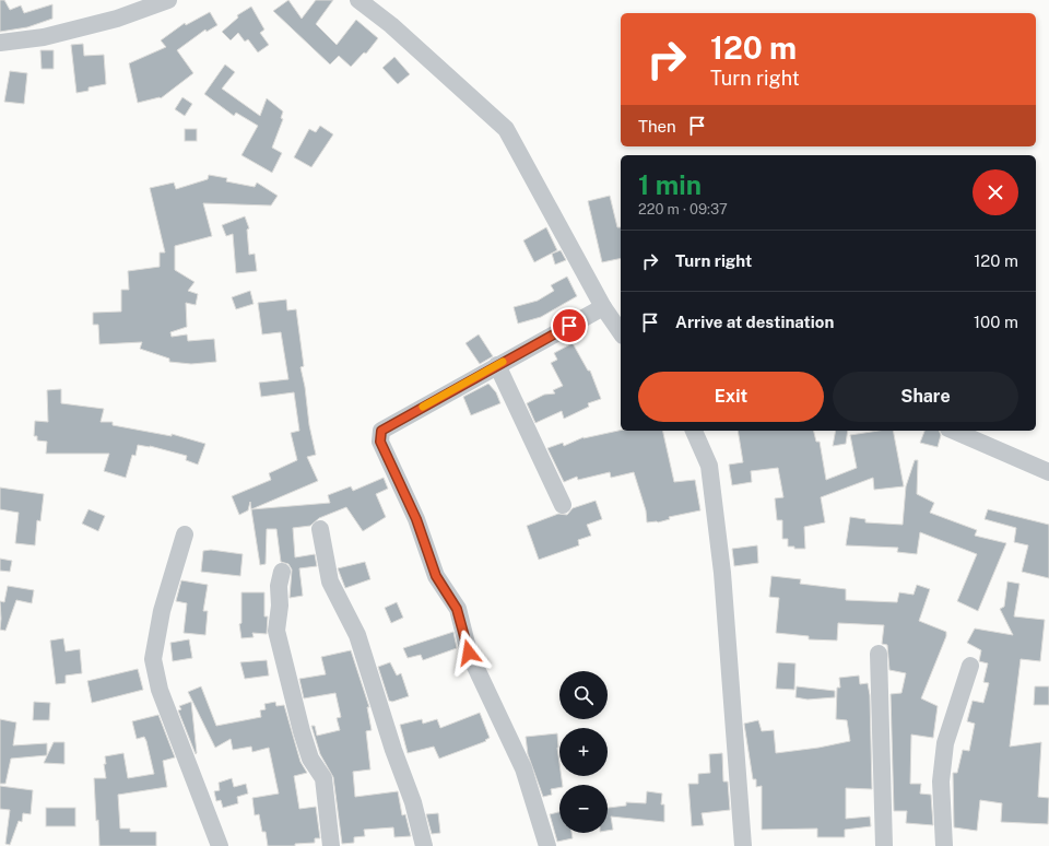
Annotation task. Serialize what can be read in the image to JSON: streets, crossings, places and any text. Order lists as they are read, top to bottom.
{
  "page": {
    "turn": ["120 m", "Turn right"],
    "then": "Then",
    "heading": ["1 min", "220 m · 09:37"],
    "list": [
      {
        "name": "Turn right",
        "value": "120 m"
      },
      {
        "name": "Arrive at destination",
        "value": "100 m"
      }
    ],
    "buttons": ["Exit", "Share"],
    "map_buttons": ["+", "−"]
  }
}
